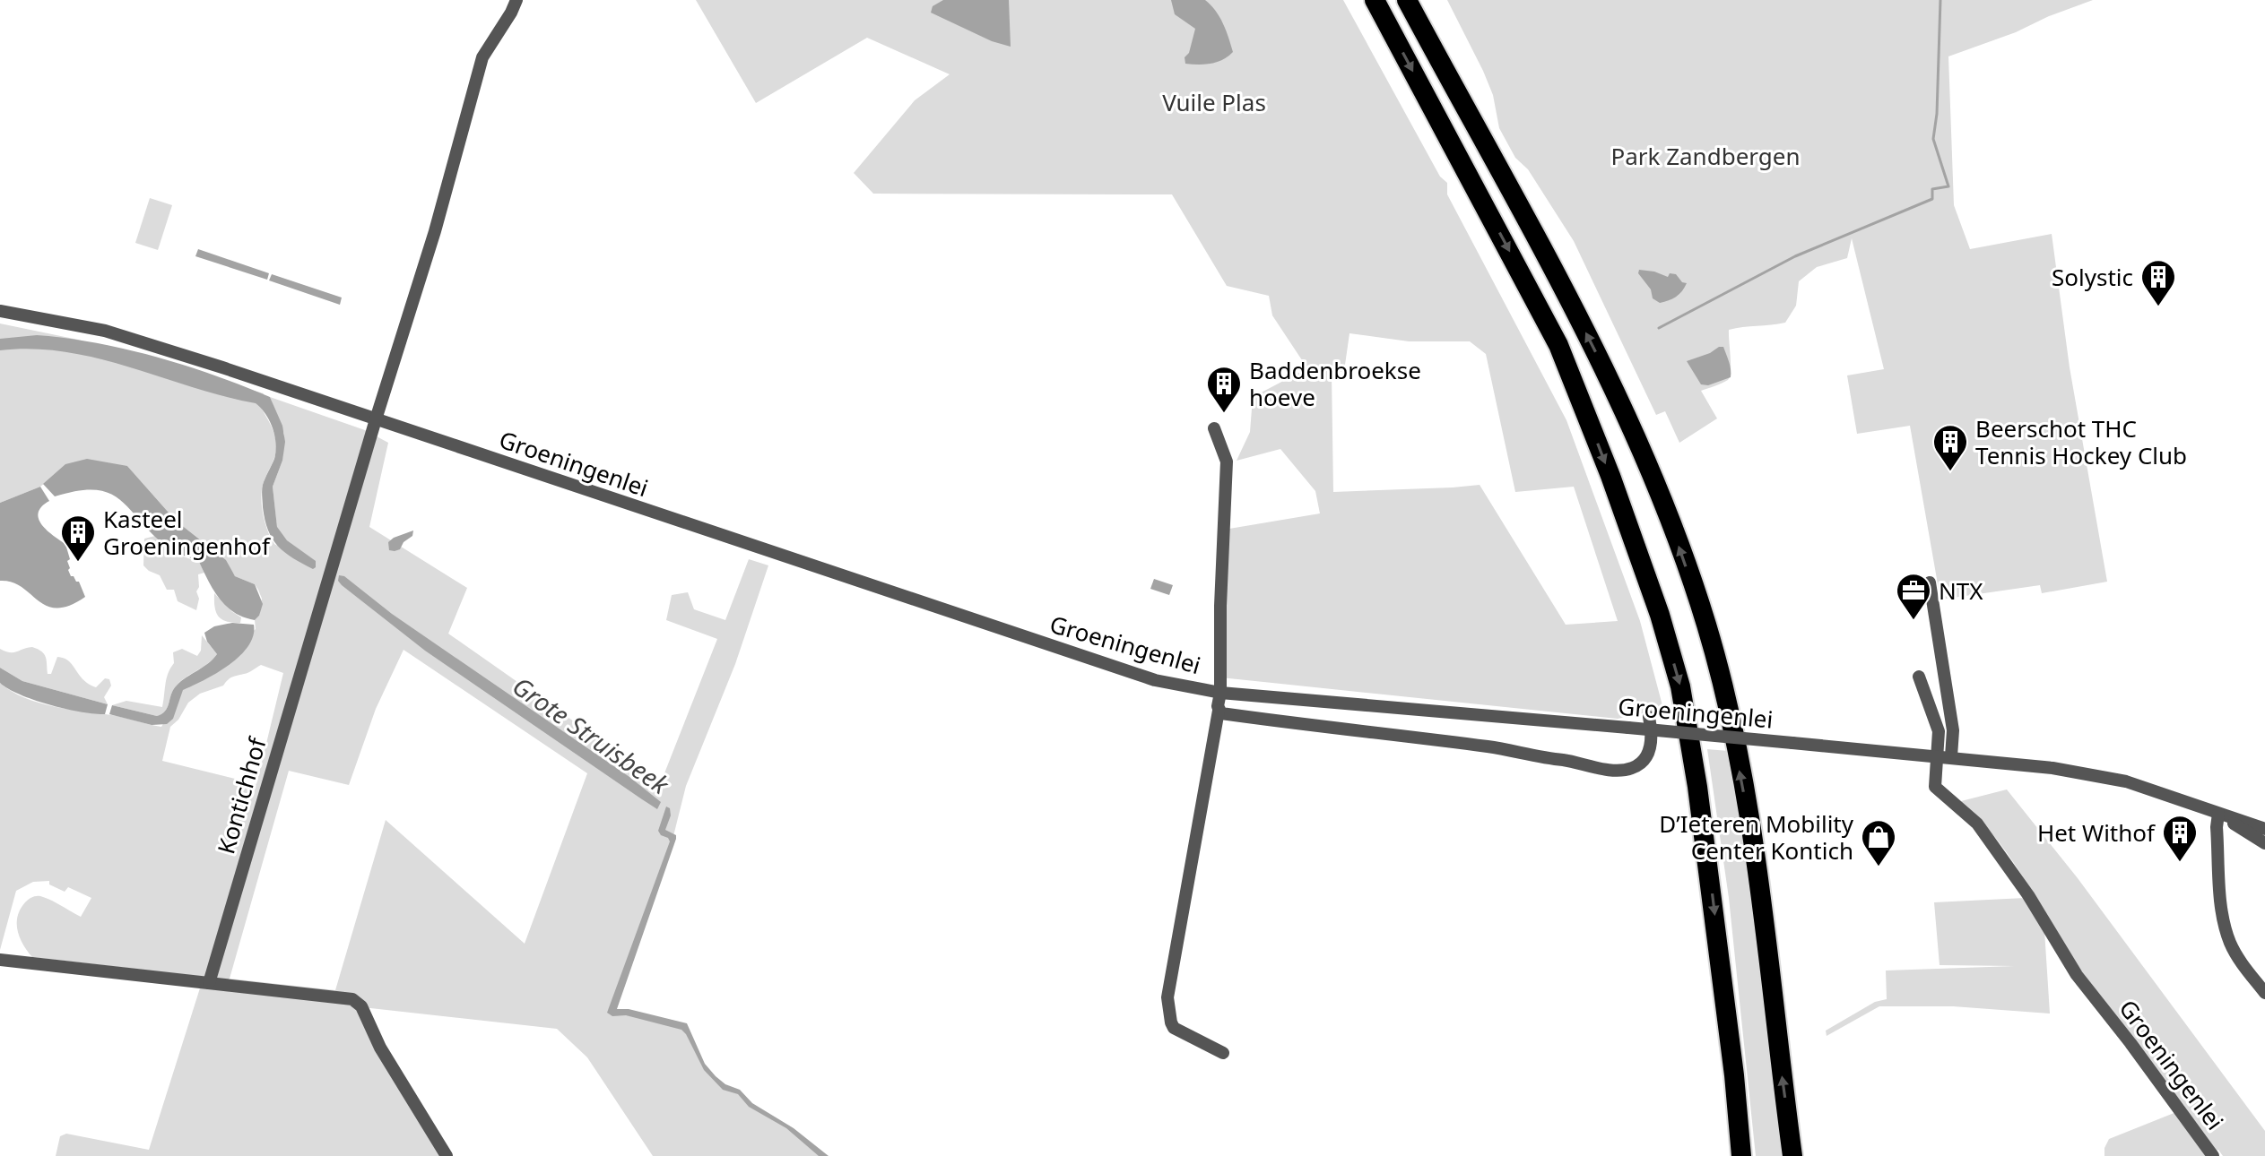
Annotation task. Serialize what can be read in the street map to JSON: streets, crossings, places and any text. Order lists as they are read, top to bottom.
{
  "streets": {
    "street": ["Groeningenlei", "Kontichhof"]
  },
  "crossings": [
    ["Groeningenlei", "Kontichhof"]
  ],
  "water": ["Grote Struisbeek"],
  "parks": ["Vuile Plas", "Park Zandbergen"],
  "places": {
    "building": [
      "Solystic",
      "Baddenbroekse hoeve",
      "Beerschot THC Tennis Hockey Club",
      "Kasteel Groeningenhof",
      "Het Withof"
    ],
    "office": ["NTX"],
    "shop": ["D’Ieteren Mobility Center Kontich"]
  }
}
